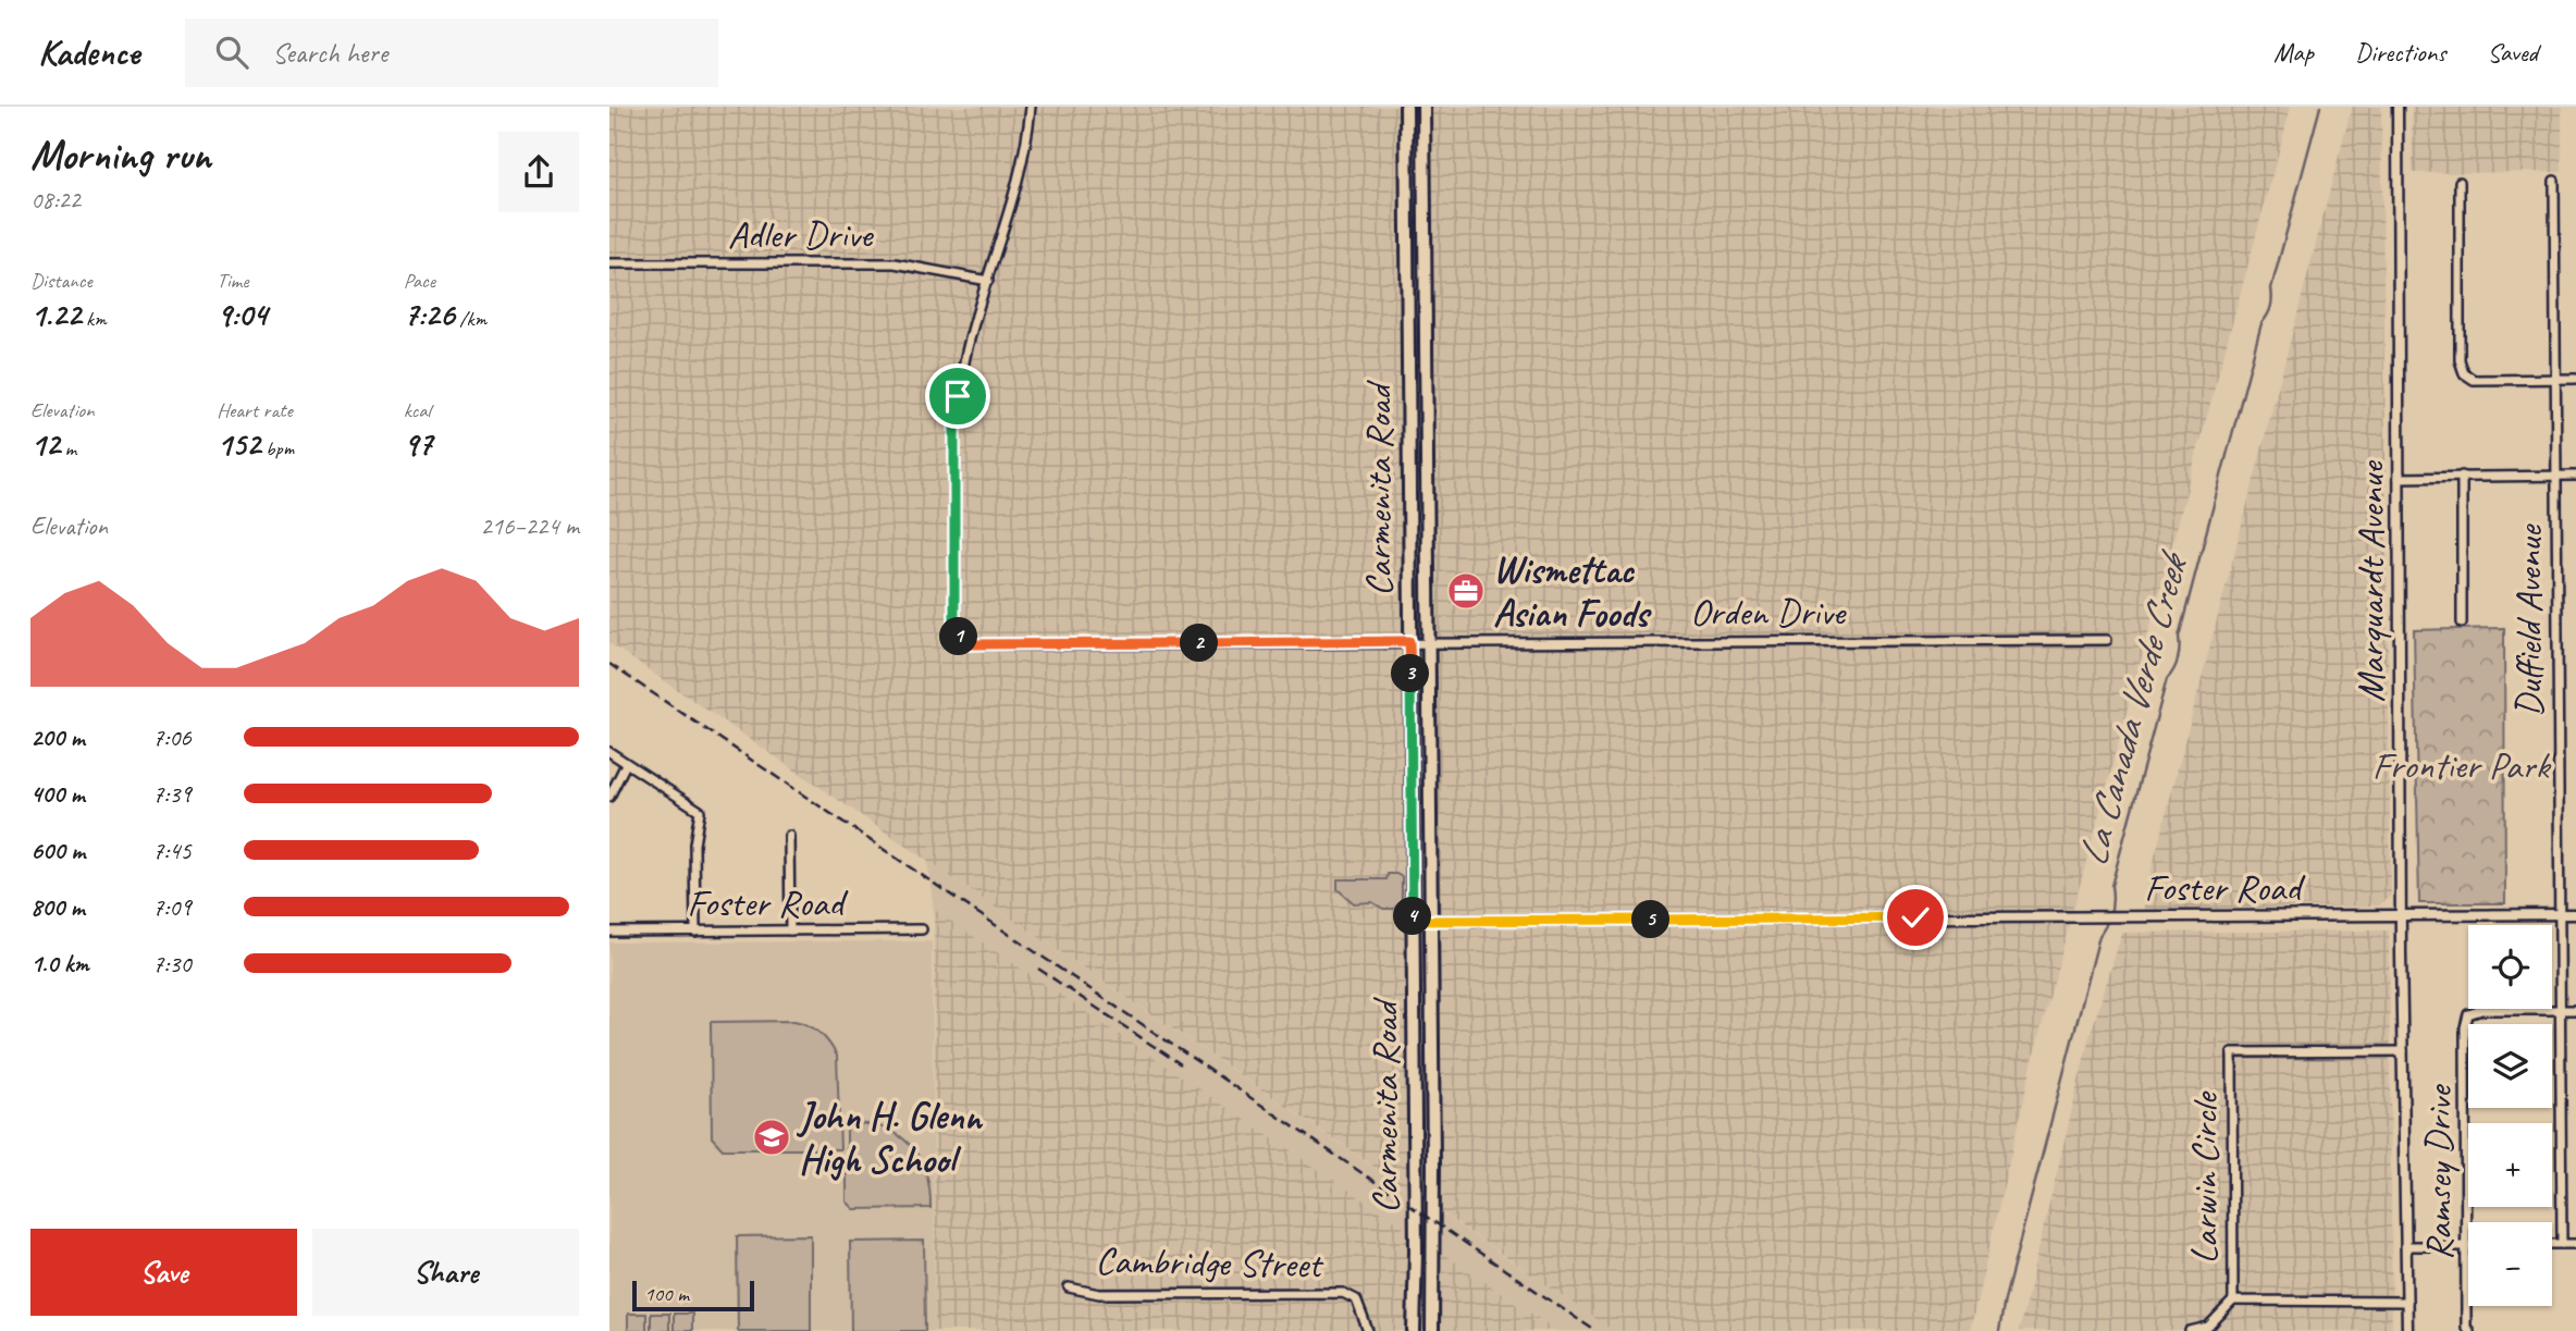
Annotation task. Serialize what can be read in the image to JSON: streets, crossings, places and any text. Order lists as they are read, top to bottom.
{
  "streets": {
    "main road": ["Carmenita Road"],
    "street": [
      "Adler Drive",
      "Marquardt Avenue",
      "Orden Drive",
      "Duffield Avenue",
      "Foster Road",
      "Ramsey Drive",
      "Larwin Circle",
      "Cambridge Street"
    ]
  },
  "crossings": [
    ["Adler Drive", "Orden Drive"],
    ["Carmenita Road", "Orden Drive"],
    ["Carmenita Road", "Foster Road"],
    ["Marquardt Avenue", "Foster Road"],
    ["Marquardt Avenue", "Larwin Circle"],
    ["Duffield Avenue", "Foster Road"],
    ["Duffield Avenue", "Ramsey Drive"]
  ],
  "water": ["La Canada Verde Creek"],
  "parks": ["Frontier Park"],
  "places": {
    "office": ["Wismettac Asian Foods"],
    "school or university": ["John H. Glenn High School"]
  },
  "scale_bar": "100 m",
  "page": {
    "header": "Kadence",
    "search": "Search here",
    "nav": ["Map", "Directions", "Saved"],
    "heading": ["Morning run", "08:22"],
    "stats": [
      ["Distance", "1.22 km"],
      ["Time", "9:04"],
      ["Pace", "7:26 /km"],
      ["Elevation", "12 m"],
      ["Heart rate", "152 bpm"],
      ["kcal", "97"]
    ],
    "chart": ["Elevation", "216–224 m"],
    "pins": [
      "1",
      "2",
      "3",
      "4",
      "5"
    ],
    "list": [
      {
        "name": "200 m",
        "note": "7:06"
      },
      {
        "name": "400 m",
        "note": "7:39"
      },
      {
        "name": "600 m",
        "note": "7:45"
      },
      {
        "name": "800 m",
        "note": "7:09"
      },
      {
        "name": "1.0 km",
        "note": "7:30"
      }
    ],
    "map_buttons": ["+", "−"],
    "buttons": ["Save", "Share"],
    "scale": "100 m"
  }
}
